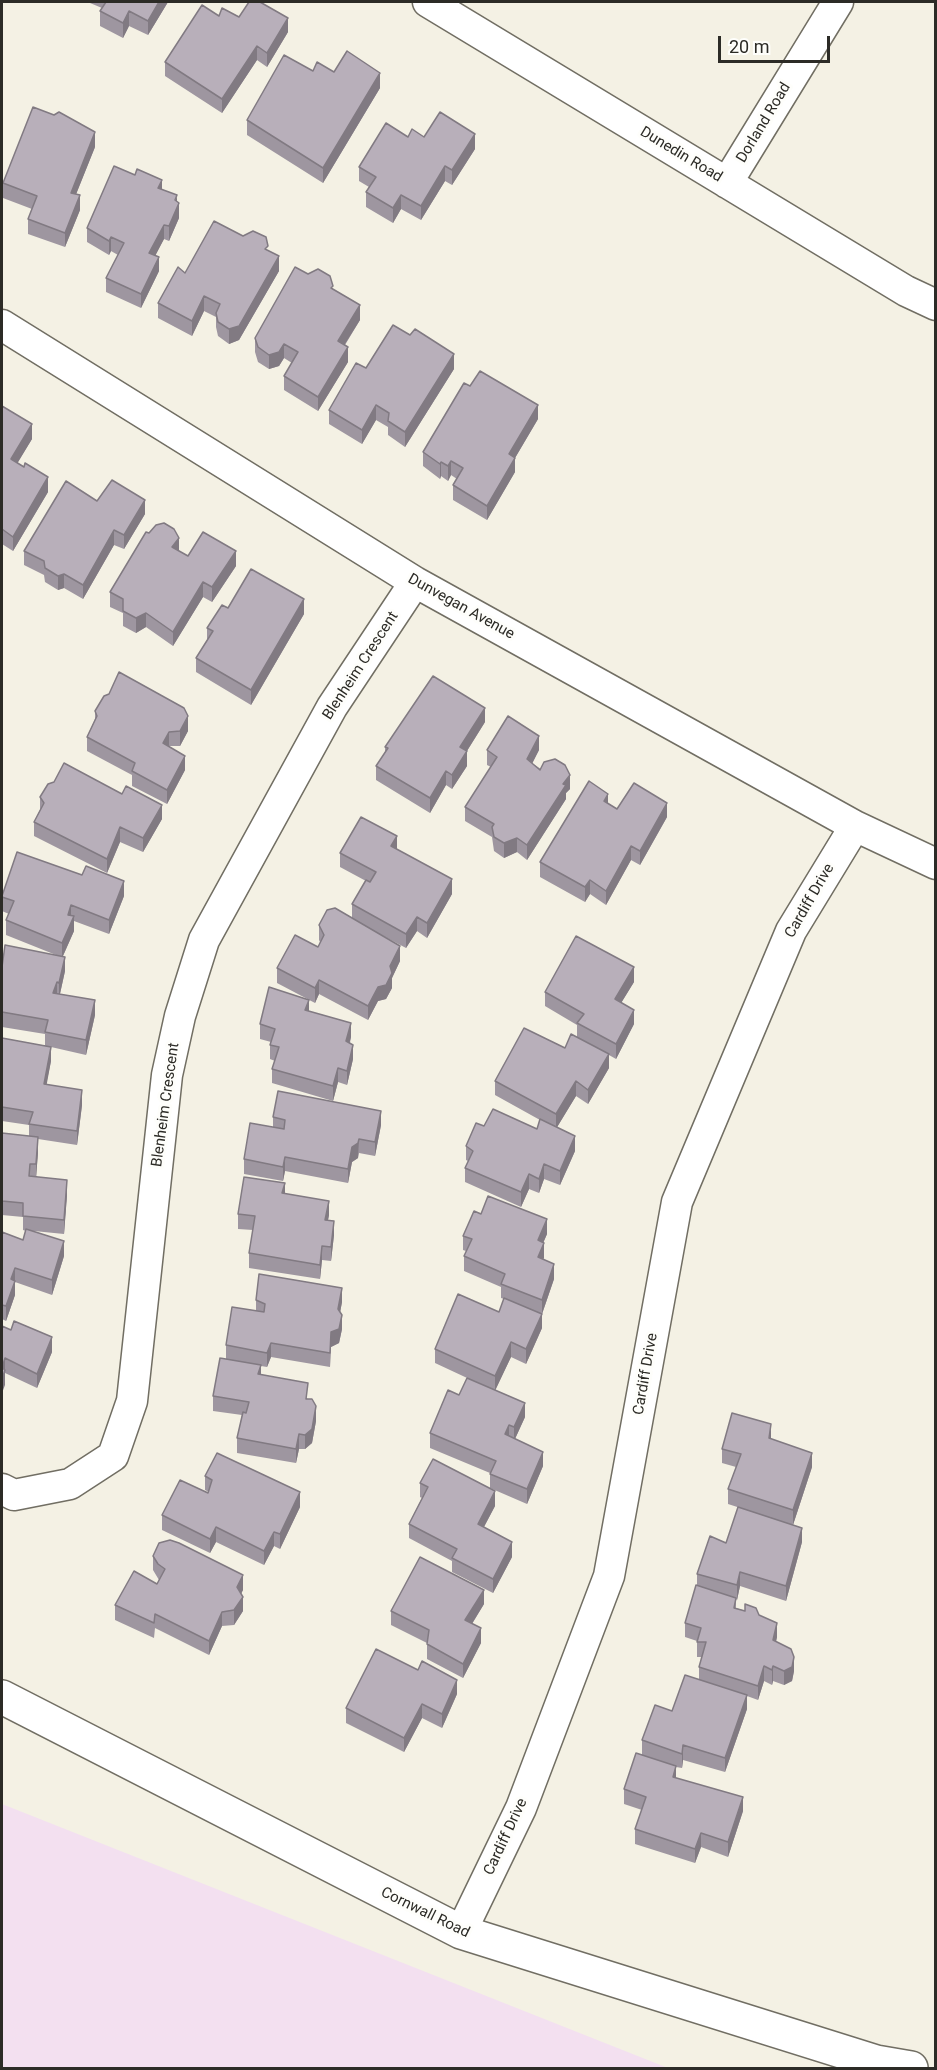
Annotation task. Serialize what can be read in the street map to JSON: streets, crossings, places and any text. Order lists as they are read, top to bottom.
{
  "streets": {
    "main road": ["Cornwall Road"],
    "street": [
      "Dorland Road",
      "Dunedin Road",
      "Dunvegan Avenue",
      "Blenheim Crescent",
      "Cardiff Drive"
    ]
  },
  "crossings": [
    ["Dorland Road", "Dunedin Road"],
    ["Dunvegan Avenue", "Blenheim Crescent"],
    ["Dunvegan Avenue", "Cardiff Drive"],
    ["Cardiff Drive", "Cornwall Road"]
  ],
  "scale_bar": "20 m"
}
